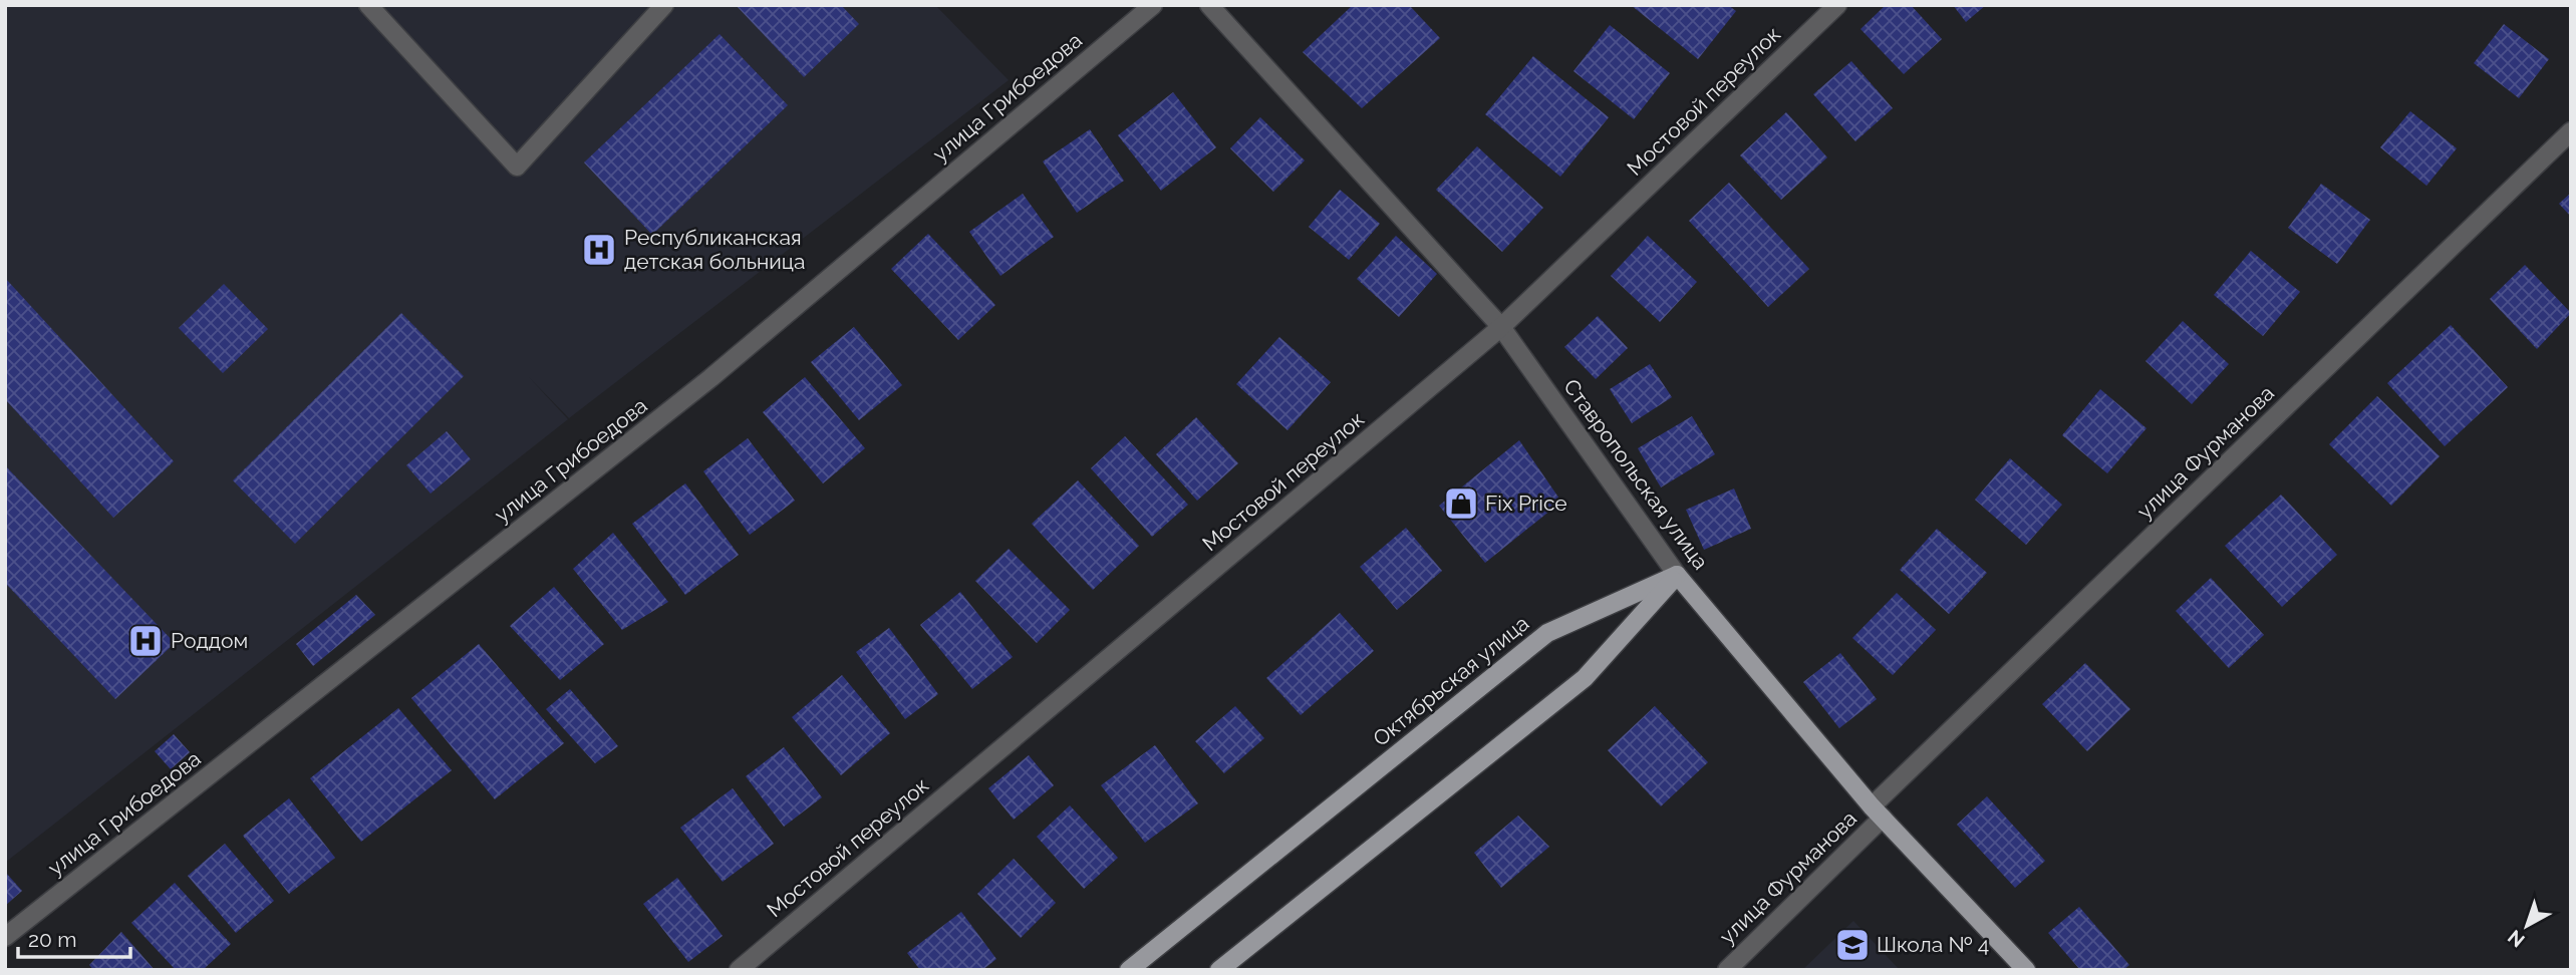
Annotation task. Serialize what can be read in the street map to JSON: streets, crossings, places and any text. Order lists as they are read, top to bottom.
{
  "streets": {
    "main road": ["Ставропольская улица", "Октябрьская улица"],
    "street": ["улица Грибоедова", "Мостовой переулок", "улица Фурманова"]
  },
  "crossings": [
    ["Мостовой переулок", "Ставропольская улица"],
    ["улица Фурманова", "Ставропольская улица"],
    ["Ставропольская улица", "Октябрьская улица"]
  ],
  "places": {
    "hospital": ["Республиканская детская больница", "Роддом"],
    "shop": ["Fix Price"],
    "school or university": ["Школа № 4"]
  },
  "scale_bar": "20 m",
  "north": "bottom left"
}
